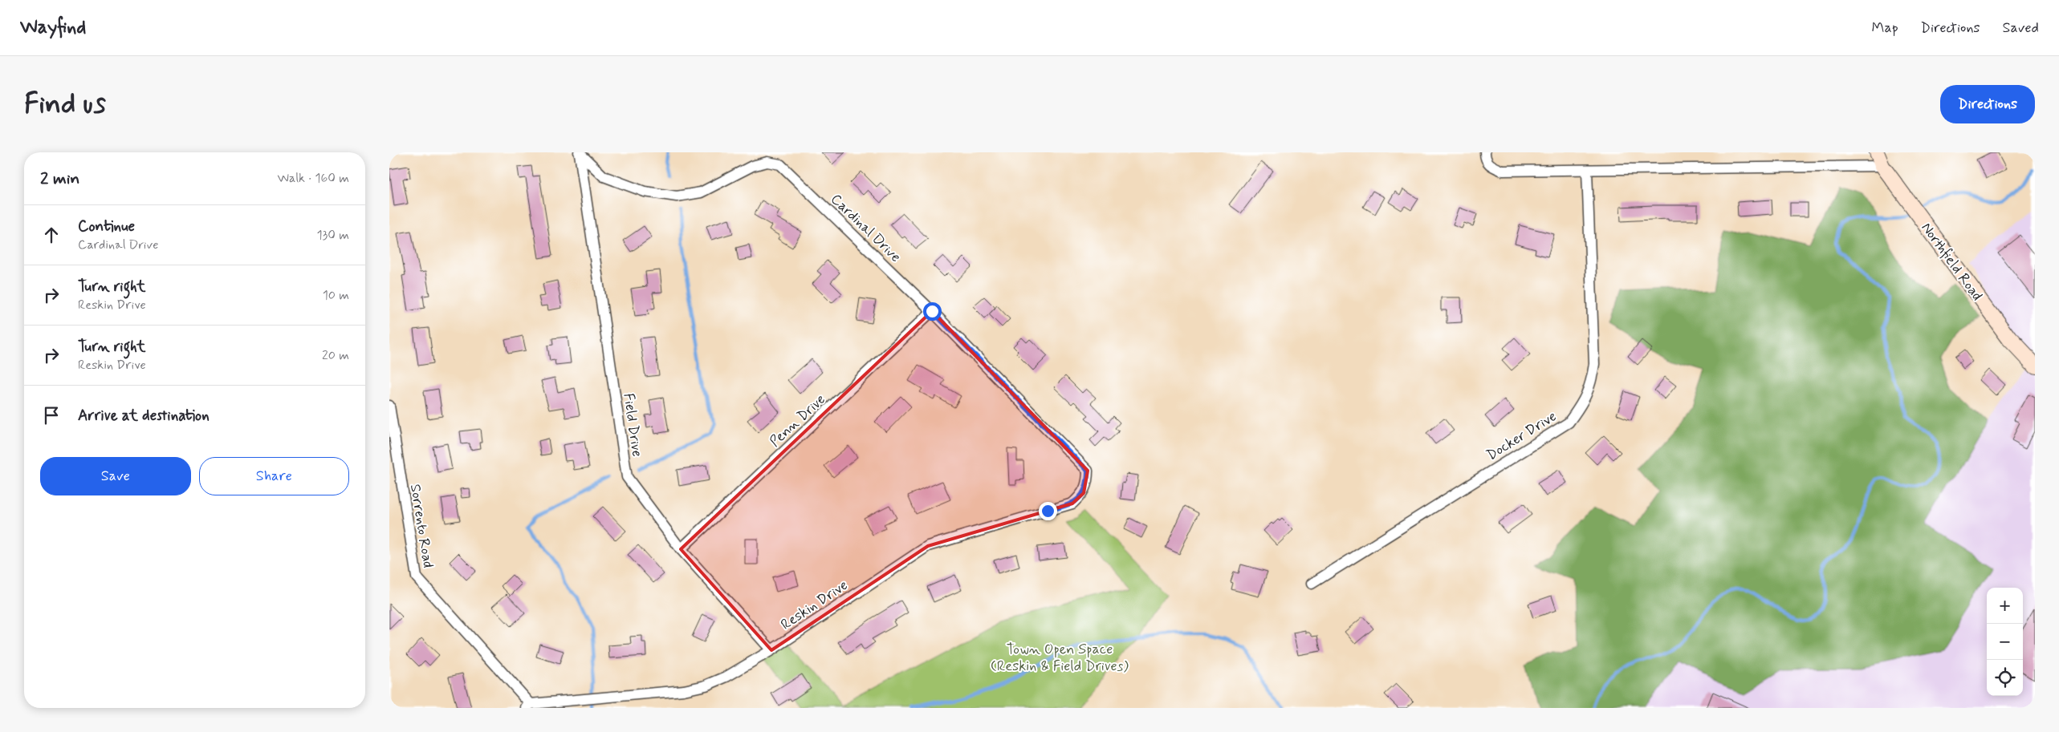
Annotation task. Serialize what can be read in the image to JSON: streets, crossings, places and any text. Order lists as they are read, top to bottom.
{
  "streets": {
    "street": [
      "Cardinal Drive",
      "Northfield Road",
      "Penn Drive",
      "Field Drive",
      "Docker Drive",
      "Sorrento Road",
      "Reskin Drive"
    ]
  },
  "crossings": [
    ["Cardinal Drive", "Penn Drive"],
    ["Cardinal Drive", "Field Drive"],
    ["Cardinal Drive", "Reskin Drive"],
    ["Penn Drive", "Field Drive"],
    ["Field Drive", "Reskin Drive"],
    ["Sorrento Road", "Reskin Drive"]
  ],
  "parks": ["Town Open Space (Reskin & Field Drives)"],
  "page": {
    "header": "Wayfind",
    "nav": ["Map", "Directions", "Saved"],
    "buttons": [
      "Directions",
      ["Save", "Share"]
    ],
    "title": "Find us",
    "heading": ["2 min", "Walk · 160 m"],
    "list": [
      ["Continue", "Cardinal Drive", "130 m"],
      ["Turn right", "Reskin Drive", "10 m"],
      ["Turn right", "Reskin Drive", "20 m"],
      "Arrive at destination"
    ],
    "map_buttons": ["+", "−"]
  }
}
